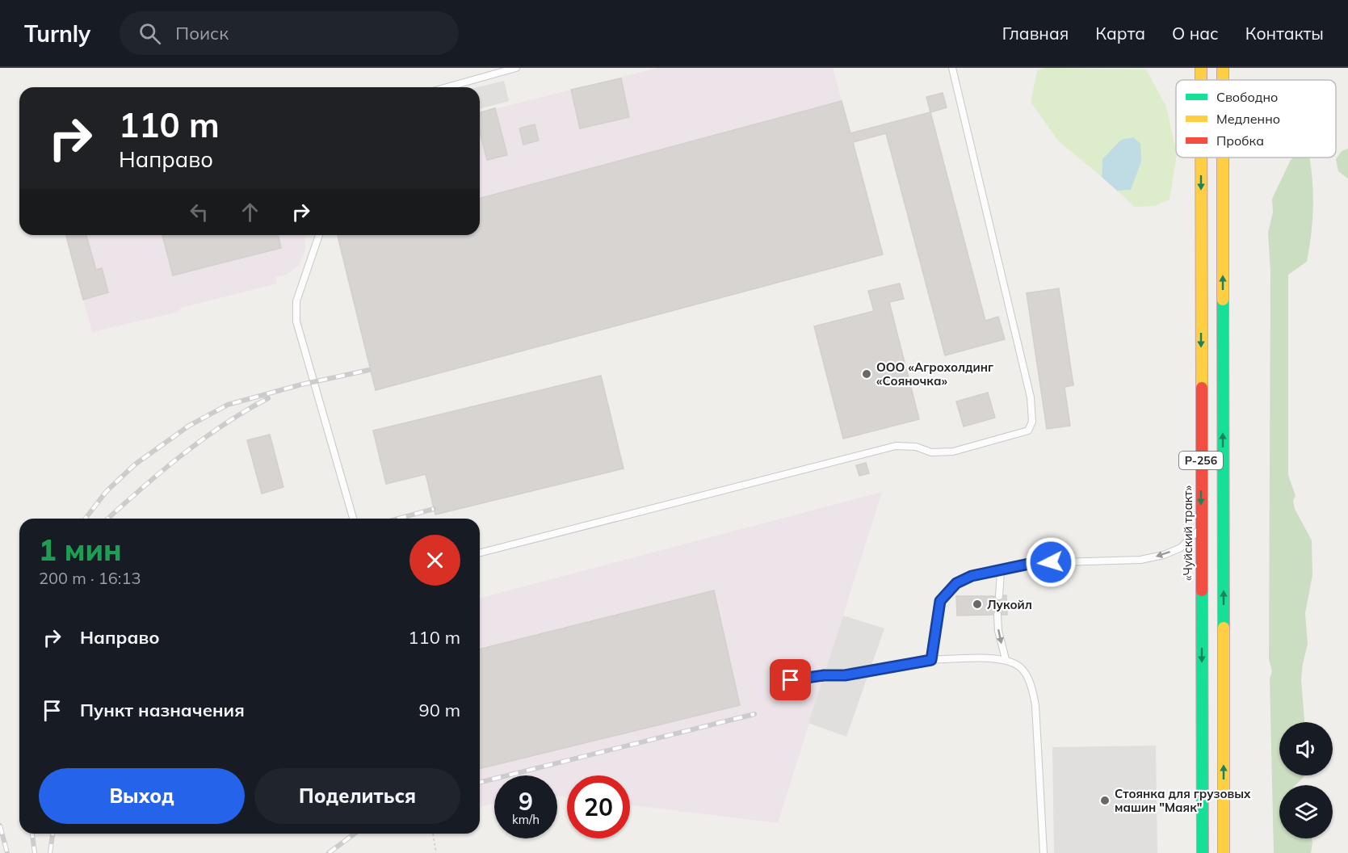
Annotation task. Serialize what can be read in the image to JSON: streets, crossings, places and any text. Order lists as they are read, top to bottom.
{
  "streets": {
    "highway": ["Р-256", "«Чуйский тракт»"]
  },
  "places": ["ООО «Агрохолдинг «Сояночка»", "Лукойл", "Стоянка для грузовых машин \"Маяк\""],
  "legend": ["Свободно", "Медленно", "Пробка"],
  "page": {
    "header": "Turnly",
    "search": "Поиск",
    "nav": [
      "Главная",
      "Карта",
      "О нас",
      "Контакты"
    ],
    "turn": ["110 m", "Направо"],
    "heading": ["1 мин", "200 m · 16:13"],
    "list": [
      {
        "name": "Направо",
        "value": "110 m"
      },
      {
        "name": "Пункт назначения",
        "value": "90 m"
      }
    ],
    "buttons": ["Выход", "Поделиться"],
    "speed": "9 km/h",
    "limit": "20"
  }
}
